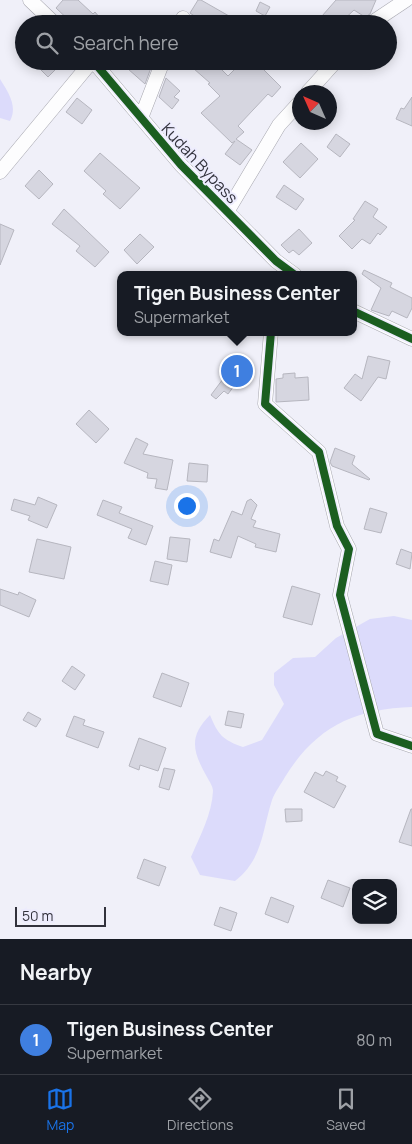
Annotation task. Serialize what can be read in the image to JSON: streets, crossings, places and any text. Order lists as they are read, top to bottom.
{
  "streets": {
    "street": ["Kudah Bypass"]
  },
  "scale_bar": "50 m",
  "north": "top left",
  "page": {
    "search": "Search here",
    "popup": ["Tigen Business Center", "Supermarket"],
    "pins": "1",
    "scale": "50 m",
    "heading": "Nearby",
    "list": [
      {
        "mark": "1",
        "name": "Tigen Business Center",
        "note": "Supermarket",
        "value": "80 m"
      }
    ],
    "nav": ["Map", "Directions", "Saved"]
  }
}
